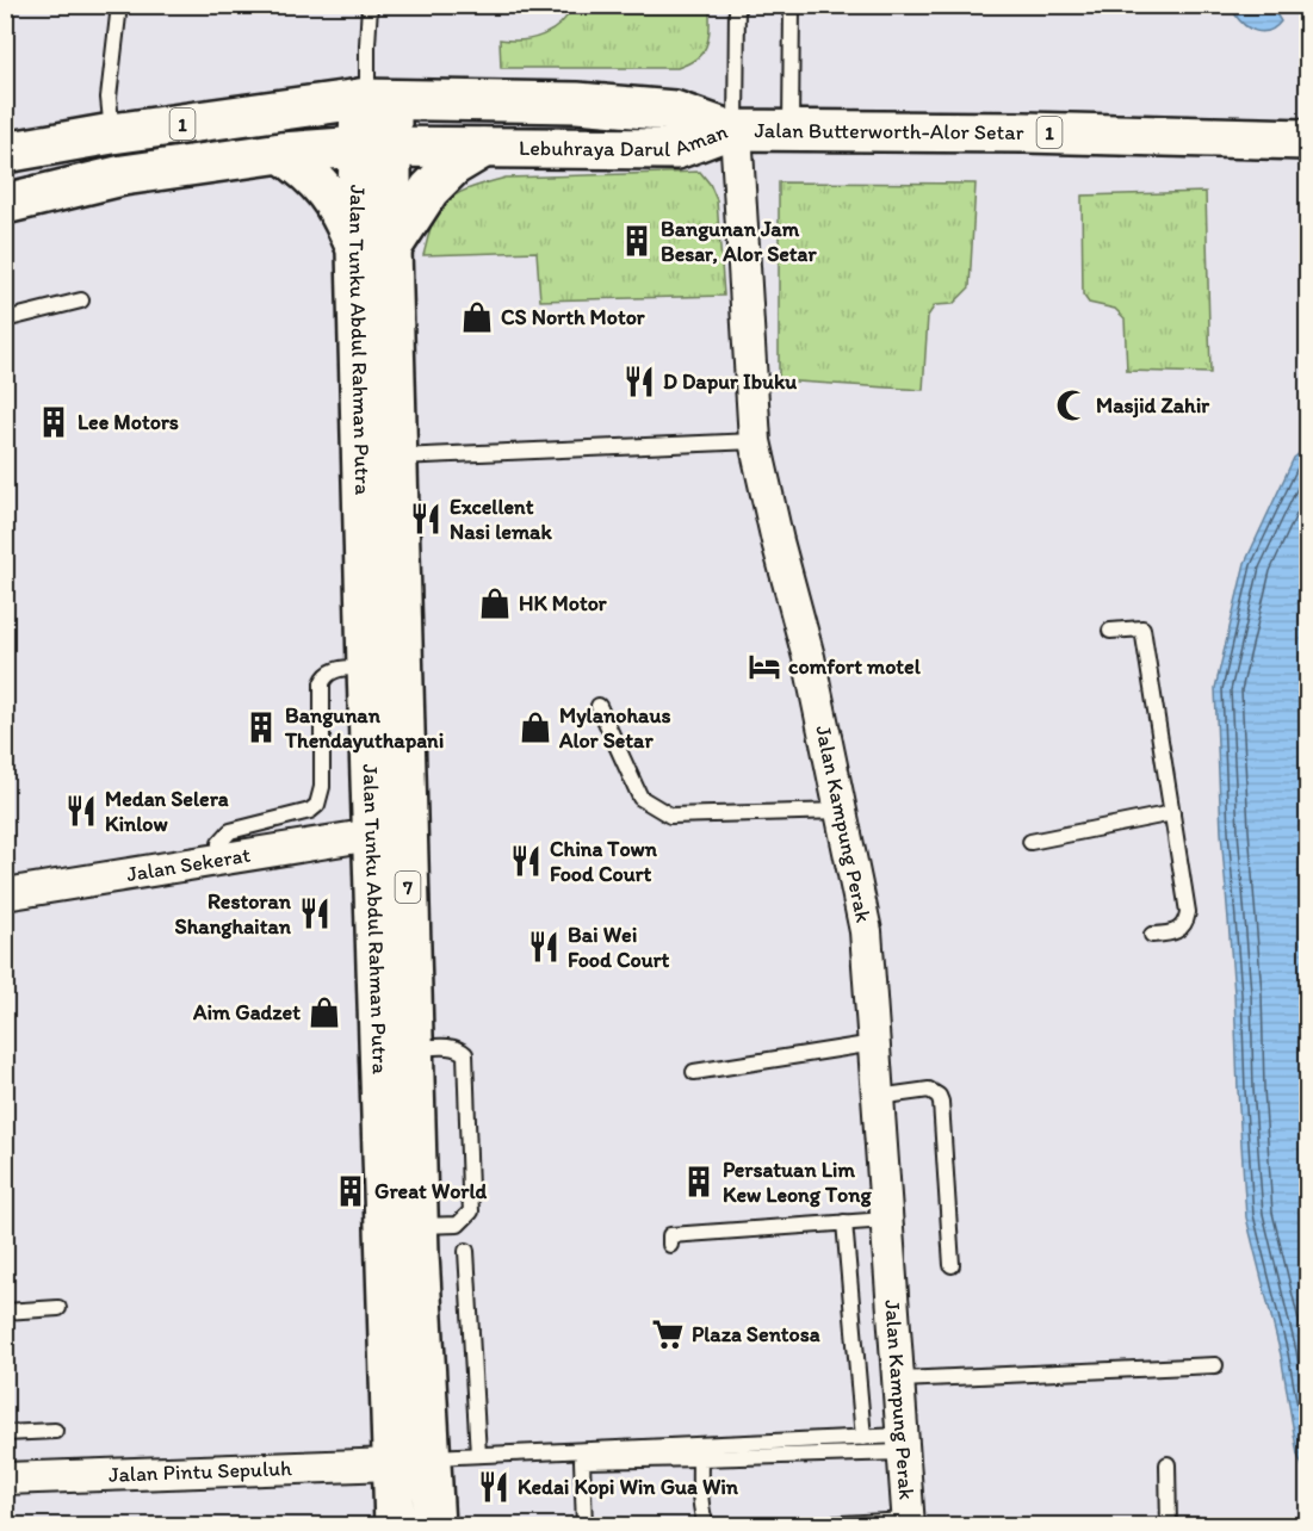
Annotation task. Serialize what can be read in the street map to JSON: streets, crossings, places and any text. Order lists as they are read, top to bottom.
{
  "streets": {
    "main road": [
      "1",
      "Jalan Butterworth-Alor Setar",
      "Lebuhraya Darul Aman",
      "Jalan Tunku Abdul Rahman Putra",
      "7"
    ],
    "street": ["Jalan Kampung Perak", "Jalan Sekerat", "Jalan Pintu Sepuluh"]
  },
  "crossings": [
    ["Jalan Butterworth-Alor Setar", "Lebuhraya Darul Aman"],
    ["Jalan Butterworth-Alor Setar", "Jalan Kampung Perak"],
    ["Lebuhraya Darul Aman", "Jalan Tunku Abdul Rahman Putra"],
    ["Lebuhraya Darul Aman", "Jalan Kampung Perak"],
    ["Jalan Tunku Abdul Rahman Putra", "Jalan Sekerat"],
    ["Jalan Tunku Abdul Rahman Putra", "Jalan Pintu Sepuluh"]
  ],
  "places": {
    "building": [
      "Bangunan Jam Besar, Alor Setar",
      "Lee Motors",
      "Bangunan Thendayuthapani",
      "Persatuan Lim Kew Leong Tong",
      "Great World"
    ],
    "shop": [
      "CS North Motor",
      "HK Motor",
      "Mylanohaus Alor Setar",
      "Aim Gadzet"
    ],
    "restaurant": [
      "D Dapur Ibuku",
      "Excellent Nasi lemak",
      "Medan Selera Kinlow",
      "China Town Food Court",
      "Restoran Shanghaitan",
      "Bai Wei Food Court",
      "Kedai Kopi Win Gua Win"
    ],
    "mosque": ["Masjid Zahir"],
    "hotel": ["comfort motel"],
    "supermarket": ["Plaza Sentosa"]
  }
}
